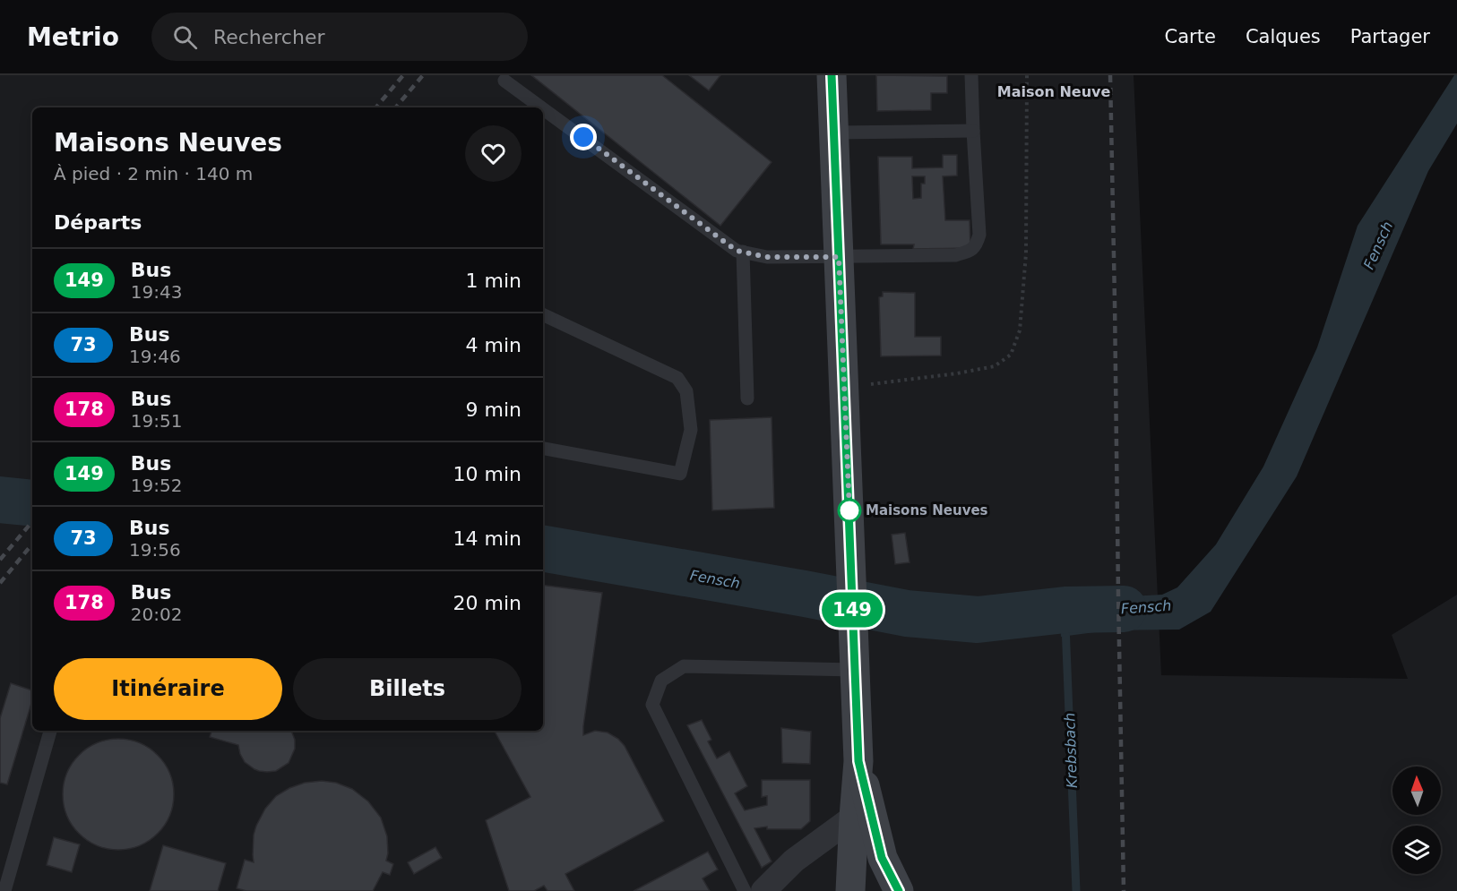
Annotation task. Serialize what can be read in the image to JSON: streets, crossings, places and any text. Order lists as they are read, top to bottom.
{
  "districts": ["Maison Neuve"],
  "water": ["Fensch", "Krebsbach"],
  "places": ["Maisons Neuves"],
  "lines": ["bus line 149"],
  "north": "top",
  "page": {
    "header": "Metrio",
    "search": "Rechercher",
    "nav": ["Carte", "Calques", "Partager"],
    "on_map": "149",
    "heading": [
      ["Maisons Neuves", "À pied · 2 min · 140 m"],
      "Départs"
    ],
    "list": [
      {
        "mark": "149",
        "name": "Bus",
        "note": "19:43",
        "value": "1 min"
      },
      {
        "mark": "73",
        "name": "Bus",
        "note": "19:46",
        "value": "4 min"
      },
      {
        "mark": "178",
        "name": "Bus",
        "note": "19:51",
        "value": "9 min"
      },
      {
        "mark": "149",
        "name": "Bus",
        "note": "19:52",
        "value": "10 min"
      },
      {
        "mark": "73",
        "name": "Bus",
        "note": "19:56",
        "value": "14 min"
      },
      {
        "mark": "178",
        "name": "Bus",
        "note": "20:02",
        "value": "20 min"
      }
    ],
    "buttons": ["Itinéraire", "Billets"]
  }
}
